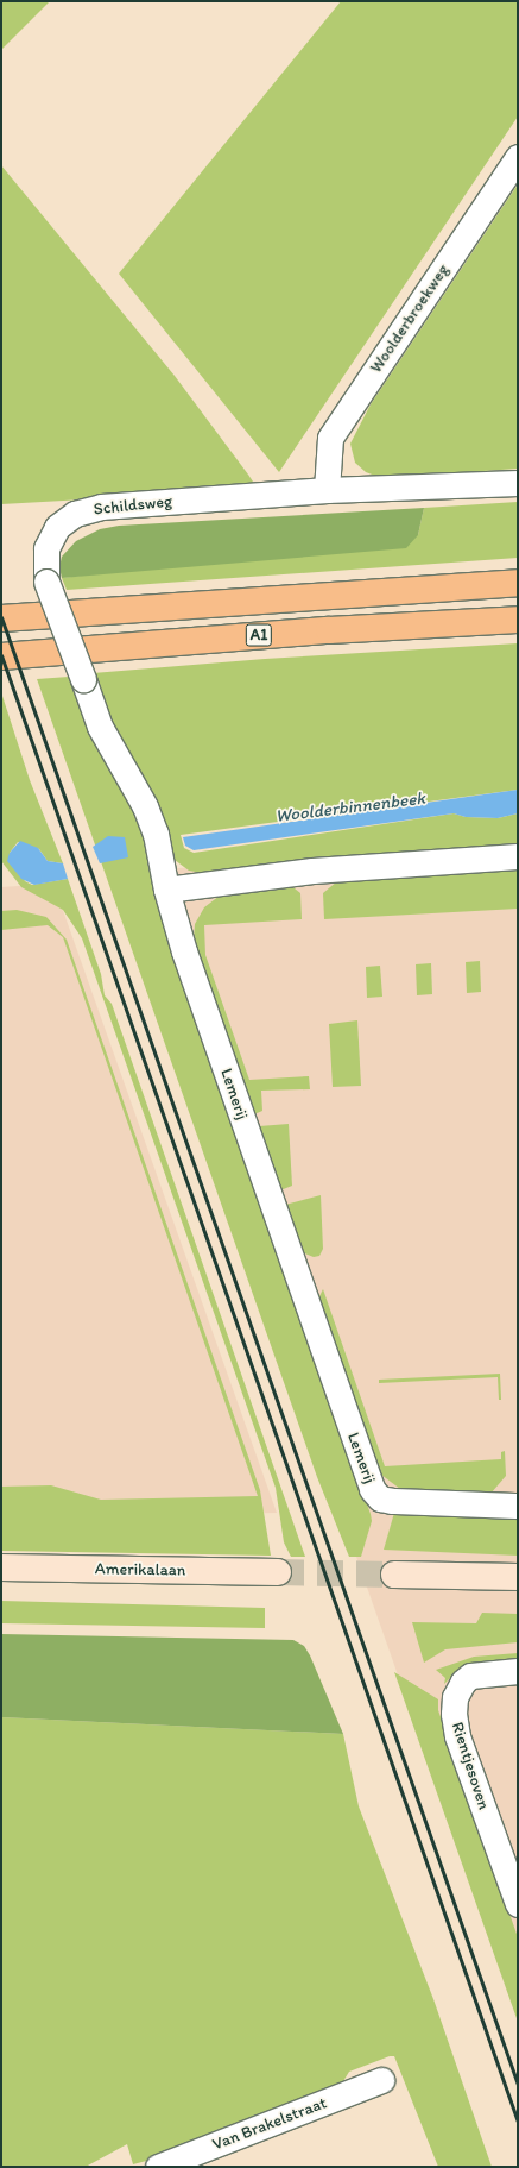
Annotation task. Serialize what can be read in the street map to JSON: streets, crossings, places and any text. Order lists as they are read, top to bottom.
{
  "streets": {
    "highway": ["A1"],
    "main road": ["Amerikalaan"],
    "street": [
      "Woolderbroekweg",
      "Schildsweg",
      "Lemerij",
      "Rientjesoven",
      "Van Brakelstraat"
    ]
  },
  "crossings": [
    ["Woolderbroekweg", "Schildsweg"],
    ["Schildsweg", "Lemerij"]
  ],
  "water": ["Woolderbinnenbeek"]
}
